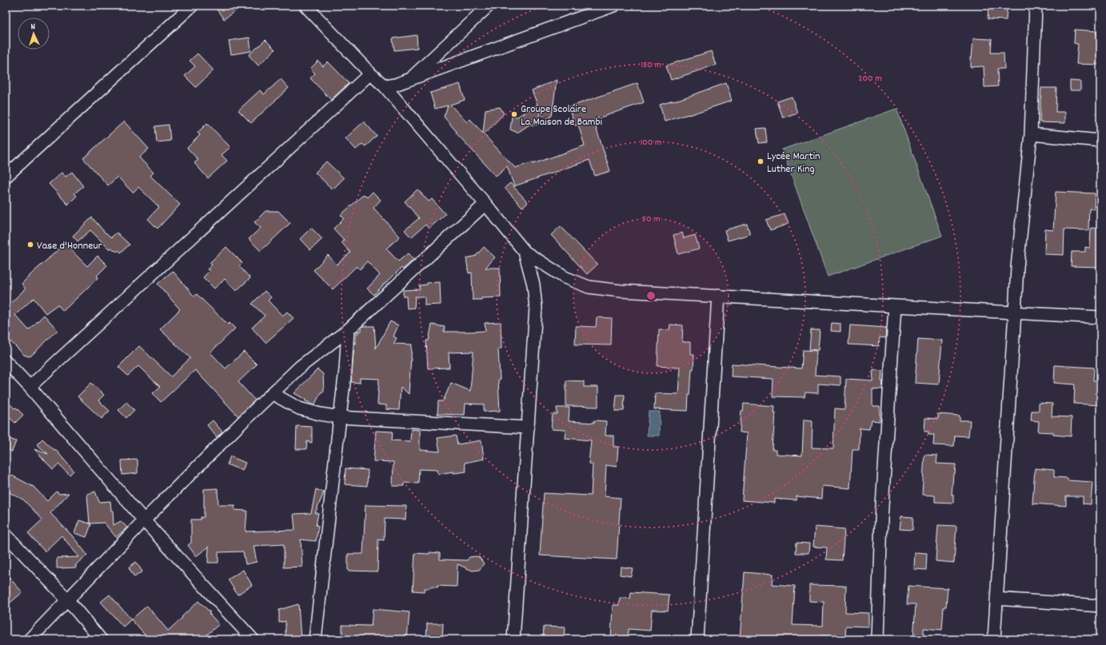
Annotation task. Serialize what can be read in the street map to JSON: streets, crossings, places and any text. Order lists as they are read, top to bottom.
{
  "places": ["Groupe Scolaire La Maison de Bambi", "Lycée Martin Luther King", "Vase d'Honneur"],
  "north": "top",
  "rings": [
    "150 m",
    "200 m",
    "100 m",
    "50 m"
  ]
}
